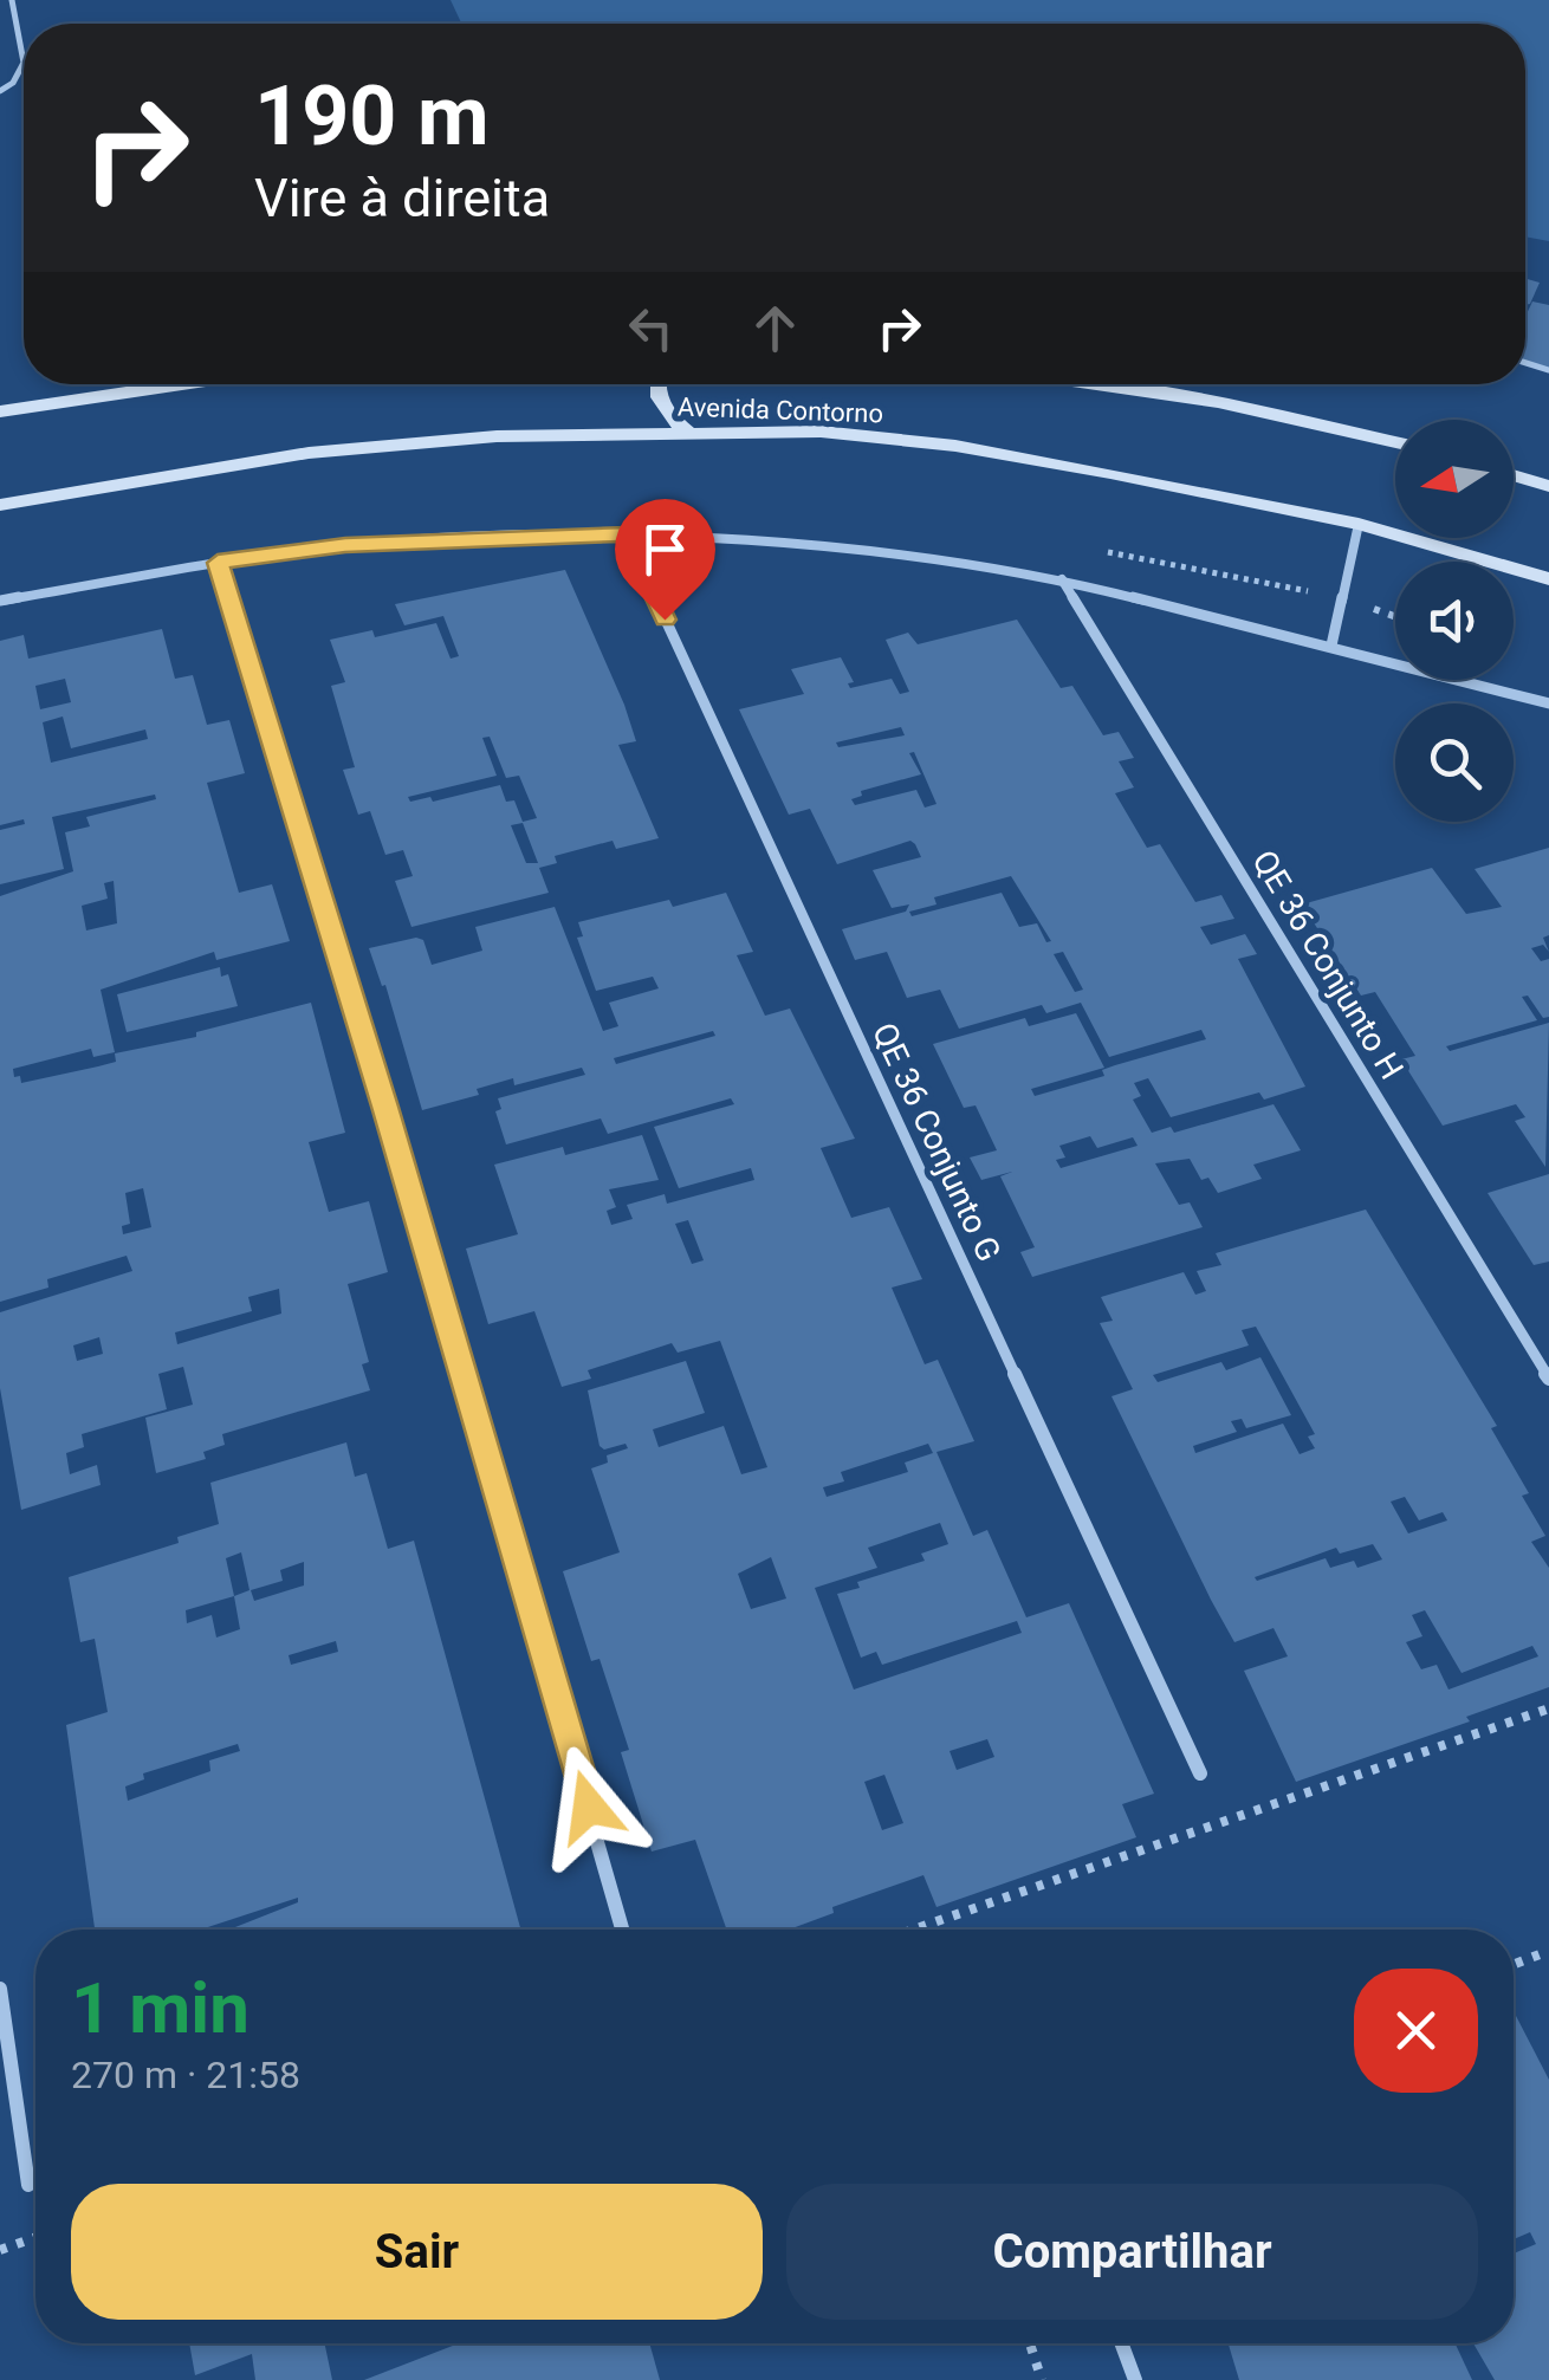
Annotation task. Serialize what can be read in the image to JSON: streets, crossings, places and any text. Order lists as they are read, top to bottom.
{
  "streets": {
    "main road": ["Avenida Contorno"],
    "street": ["QE 36 Conjunto H", "QE 36 Conjunto G"]
  },
  "north": "left",
  "page": {
    "turn": ["190 m", "Vire à direita"],
    "heading": ["1 min", "270 m · 21:58"],
    "buttons": ["Sair", "Compartilhar"]
  }
}
